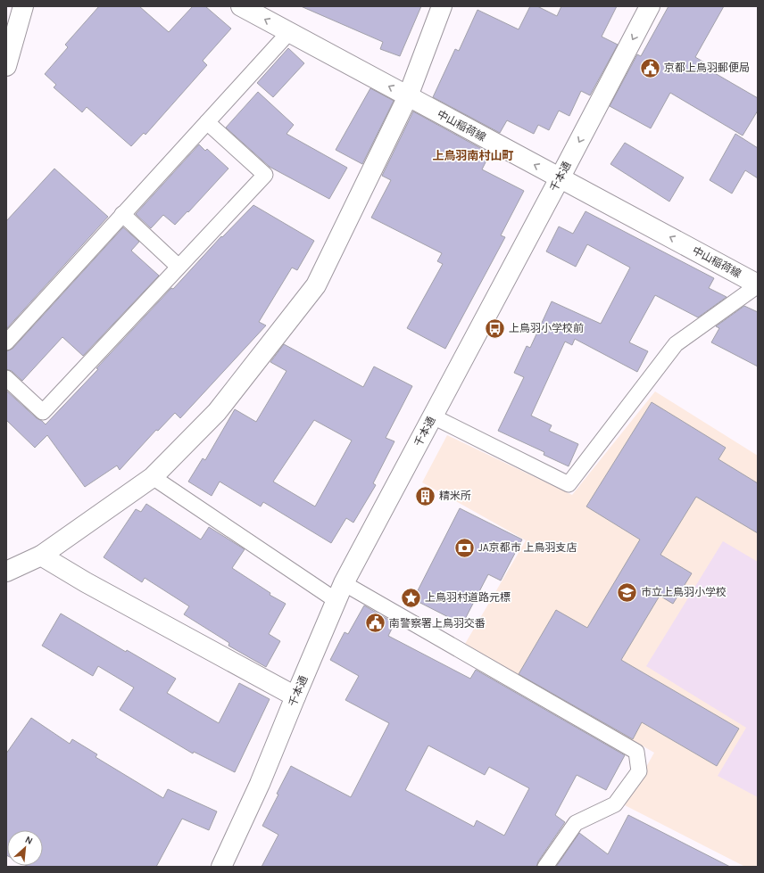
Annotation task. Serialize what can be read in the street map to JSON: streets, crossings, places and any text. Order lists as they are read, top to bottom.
{
  "streets": {
    "street": ["中山稲荷線", "千本通"]
  },
  "crossings": [
    ["中山稲荷線", "千本通"]
  ],
  "one_way": ["中山稲荷線"],
  "districts": ["上鳥羽南村山町"],
  "places": {
    "public building": ["京都上鳥羽郵便局", "南警察署上鳥羽交番"],
    "bus stop": ["上鳥羽小学校前"],
    "building": ["精米所"],
    "bank": ["JA京都市 上鳥羽支店"],
    "school or university": ["市立上鳥羽小学校"],
    "place": ["上鳥羽村道路元標"]
  },
  "north": "top right"
}
